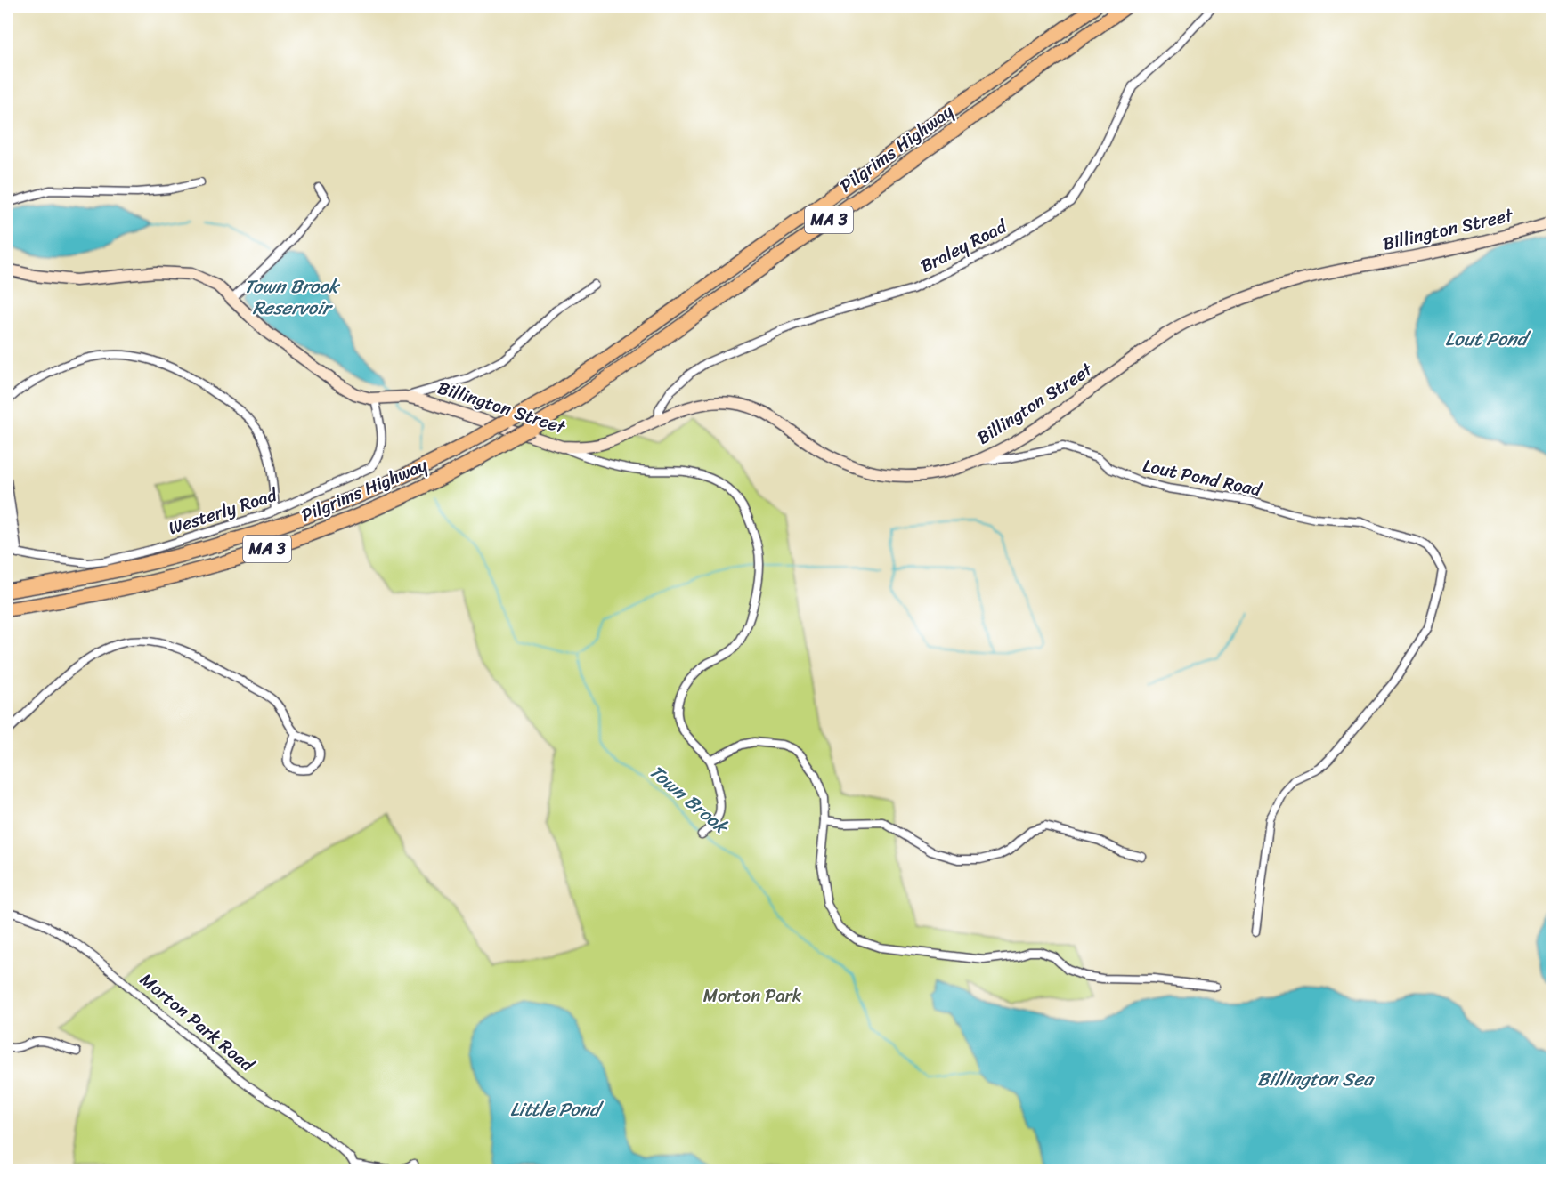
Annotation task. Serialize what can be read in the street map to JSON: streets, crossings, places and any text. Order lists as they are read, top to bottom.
{
  "streets": {
    "highway": ["Pilgrims Highway", "MA 3"],
    "street": [
      "Billington Street",
      "Braley Road",
      "Lout Pond Road",
      "Westerly Road",
      "Morton Park Road"
    ]
  },
  "crossings": [
    ["Billington Street", "Braley Road"],
    ["Billington Street", "Lout Pond Road"],
    ["Billington Street", "Westerly Road"]
  ],
  "water": [
    "Town Brook Reservoir",
    "Lout Pond",
    "Town Brook",
    "Billington Sea",
    "Little Pond"
  ],
  "parks": ["Morton Park"]
}
